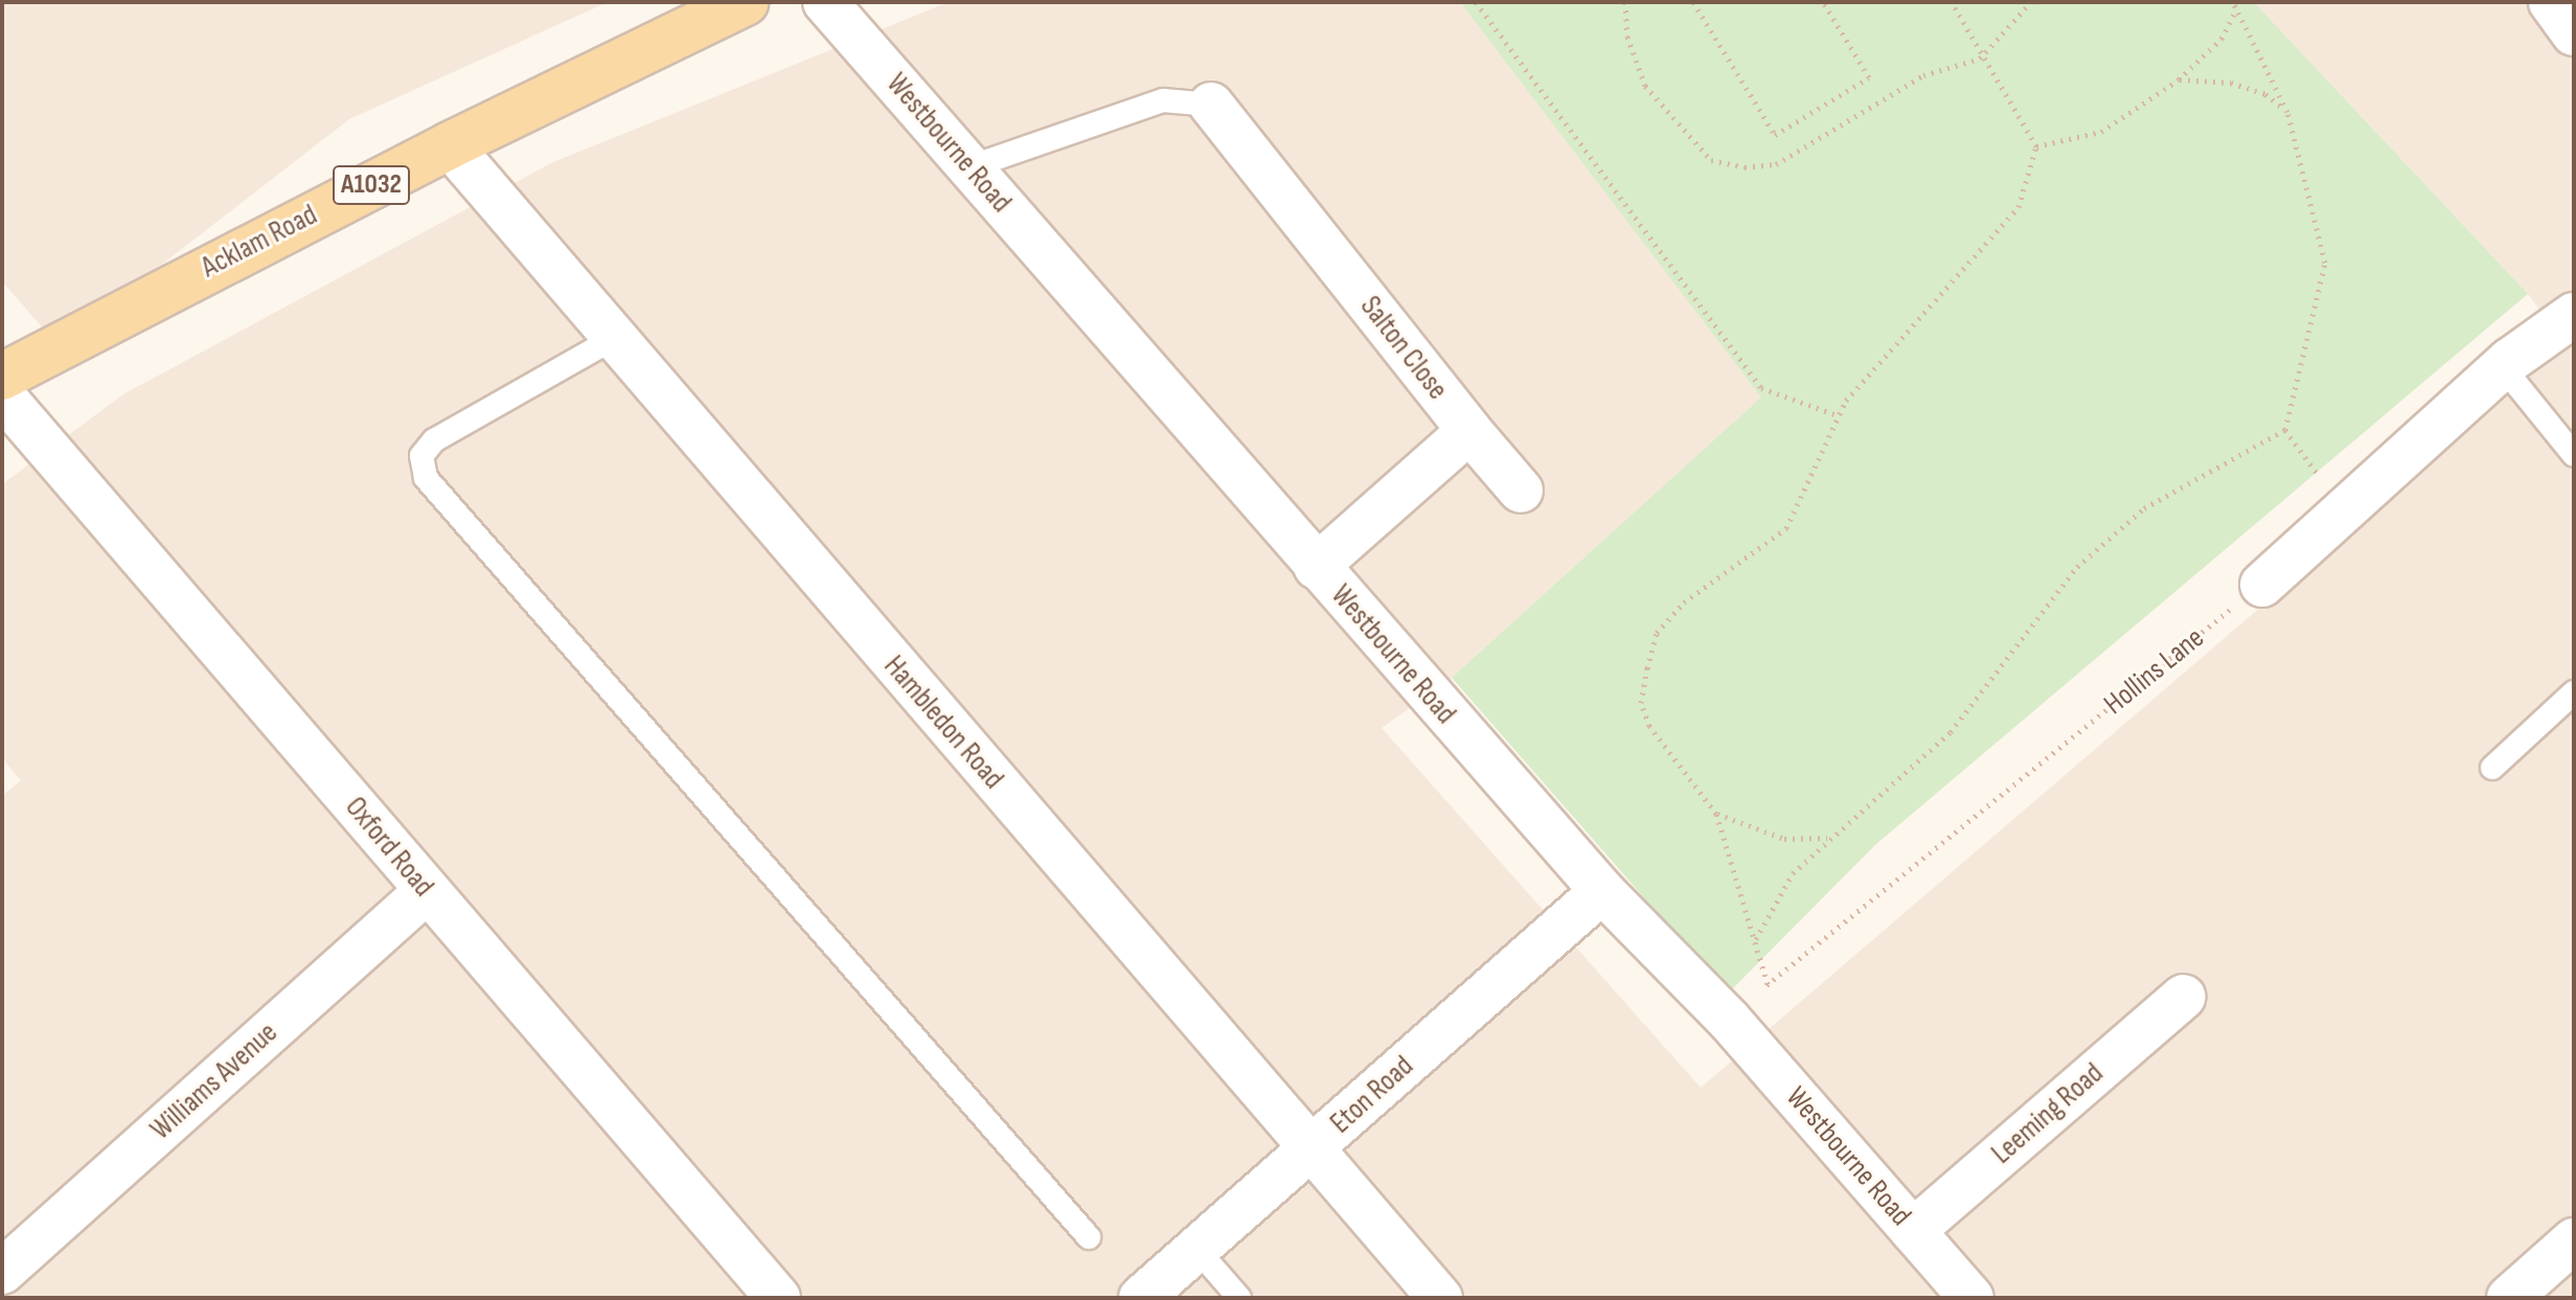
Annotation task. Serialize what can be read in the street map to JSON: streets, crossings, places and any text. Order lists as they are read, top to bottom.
{
  "streets": {
    "main road": ["A1032", "Acklam Road"],
    "street": [
      "Westbourne Road",
      "Salton Close",
      "Hambledon Road",
      "Oxford Road",
      "Williams Avenue",
      "Eton Road",
      "Leeming Road"
    ],
    "path": ["Hollins Lane"]
  },
  "crossings": [
    ["Westbourne Road", "Hollins Lane"],
    ["Westbourne Road", "Eton Road"],
    ["Westbourne Road", "Leeming Road"],
    ["Acklam Road", "Hambledon Road"],
    ["Hambledon Road", "Eton Road"],
    ["Oxford Road", "Williams Avenue"]
  ]
}
